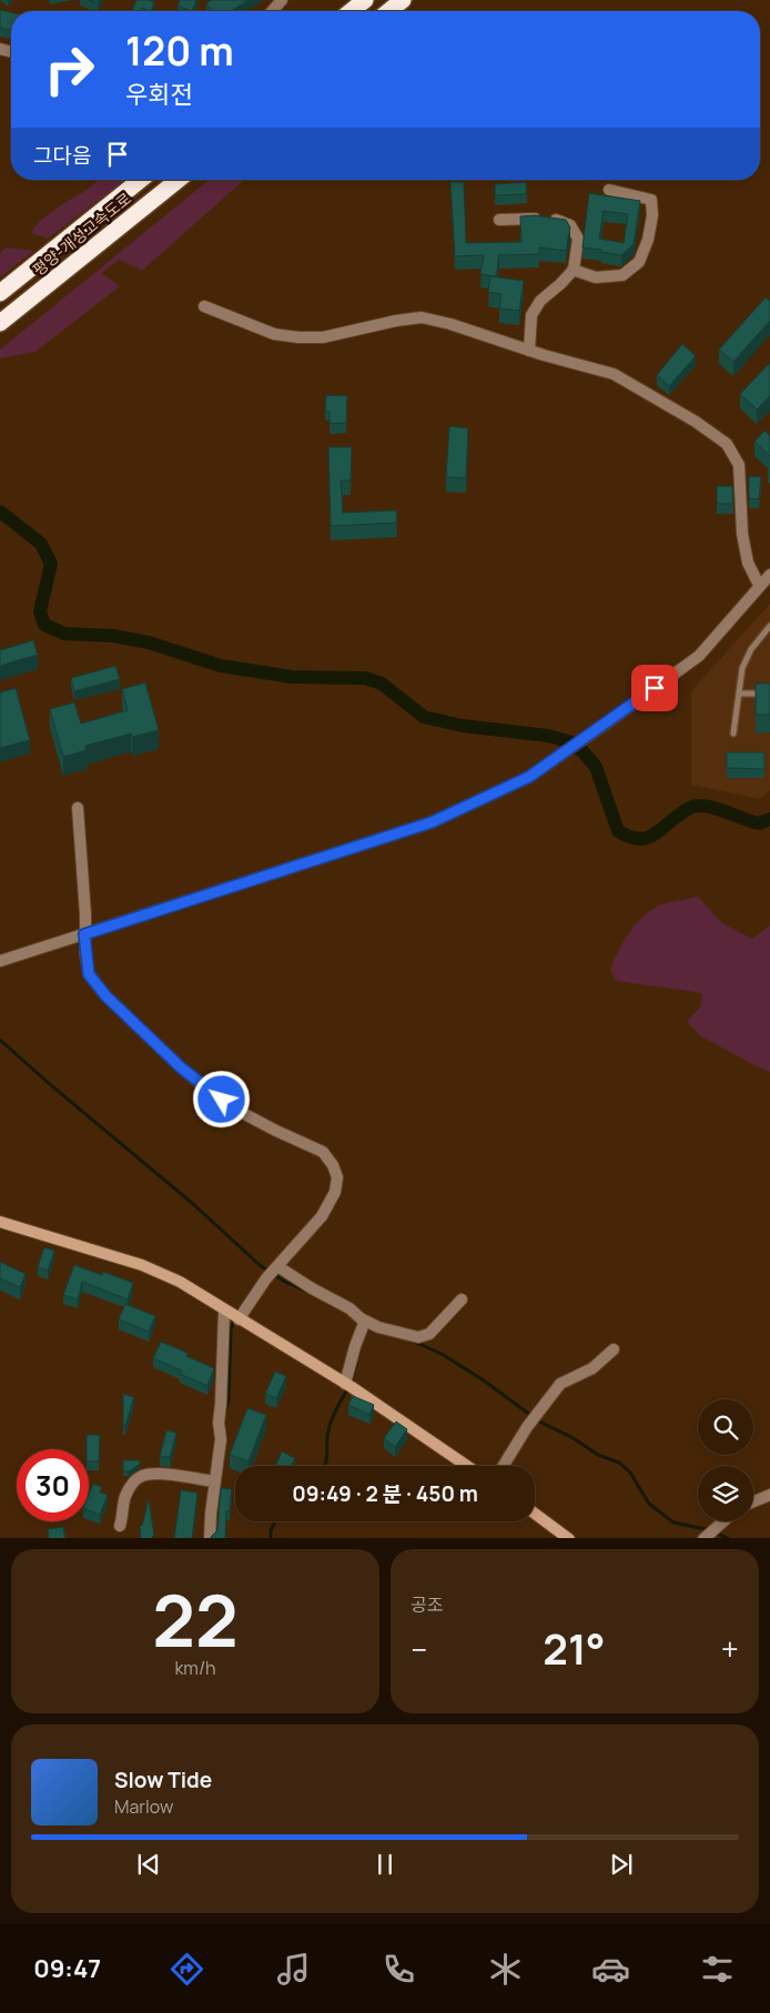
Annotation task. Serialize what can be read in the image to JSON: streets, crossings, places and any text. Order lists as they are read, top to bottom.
{
  "streets": {
    "highway": ["평양-개성고속도로"]
  },
  "page": {
    "turn": ["120 m", "우회전"],
    "then": "그다음",
    "limit": "30",
    "trip": "09:49 · 2 분 · 450 m",
    "tile": [
      ["22", "km/h"],
      "공조"
    ],
    "heat": ["−", "21°", "+"],
    "song": ["Slow Tide", "Marlow"],
    "tabs": "09:47"
  }
}
